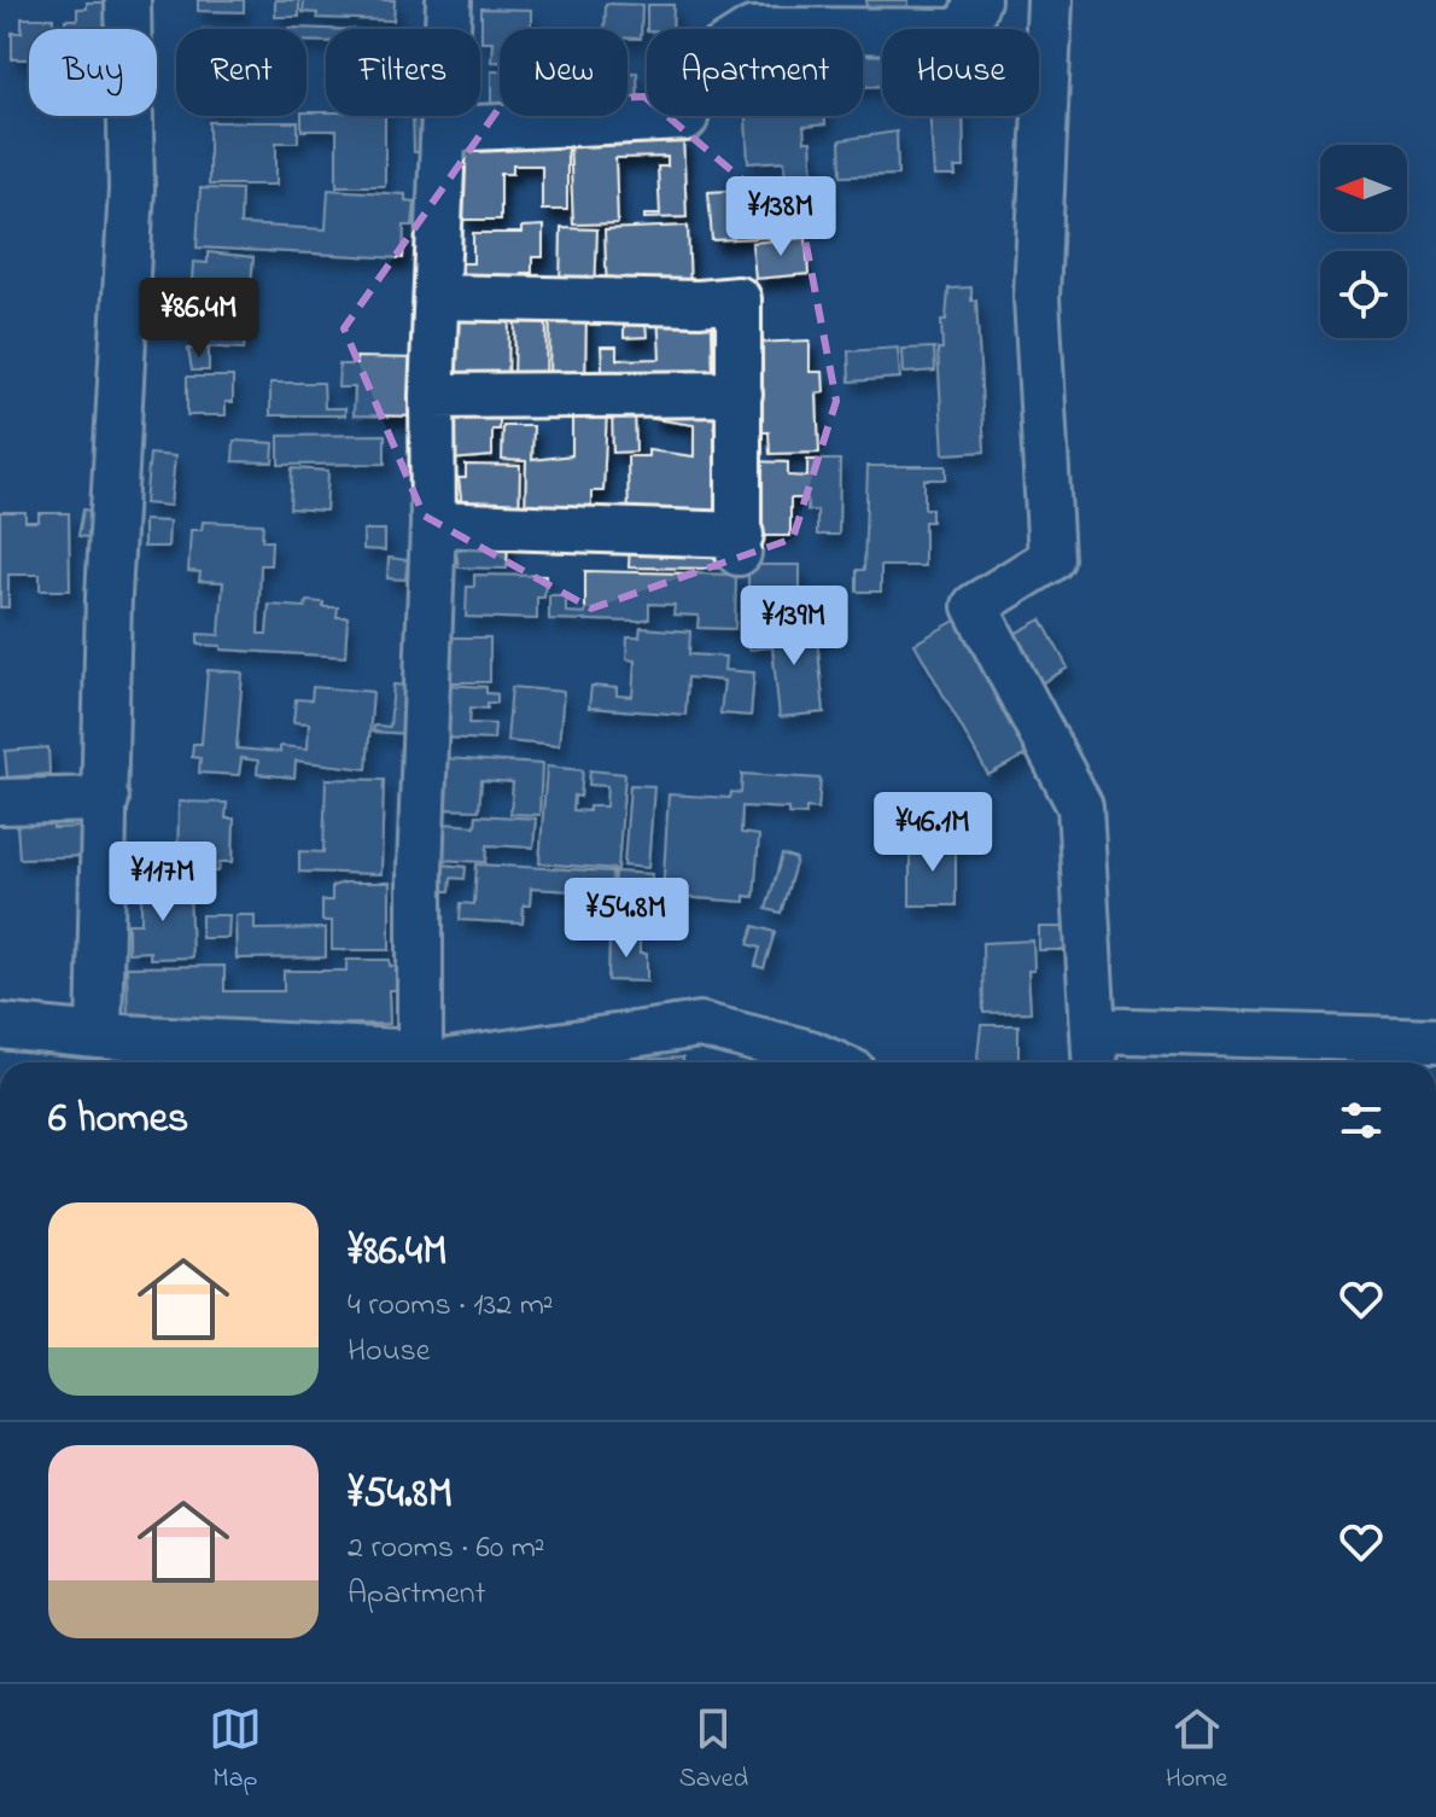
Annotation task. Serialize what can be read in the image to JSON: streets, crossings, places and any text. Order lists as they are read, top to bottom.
{
  "north": "left",
  "page": {
    "chip": [
      "Buy",
      "Rent",
      "Filters",
      "New",
      "Apartment",
      "House"
    ],
    "price": [
      "¥138M",
      "¥86.4M",
      "¥139M",
      "¥46.1M",
      "¥117M",
      "¥54.8M"
    ],
    "heading": "6 homes",
    "list": [
      {
        "name": "¥86.4M",
        "note": "4 rooms · 132 m² · House"
      },
      {
        "name": "¥54.8M",
        "note": "2 rooms · 60 m² · Apartment"
      }
    ],
    "tabs": ["Map", "Saved", "Home"]
  }
}
